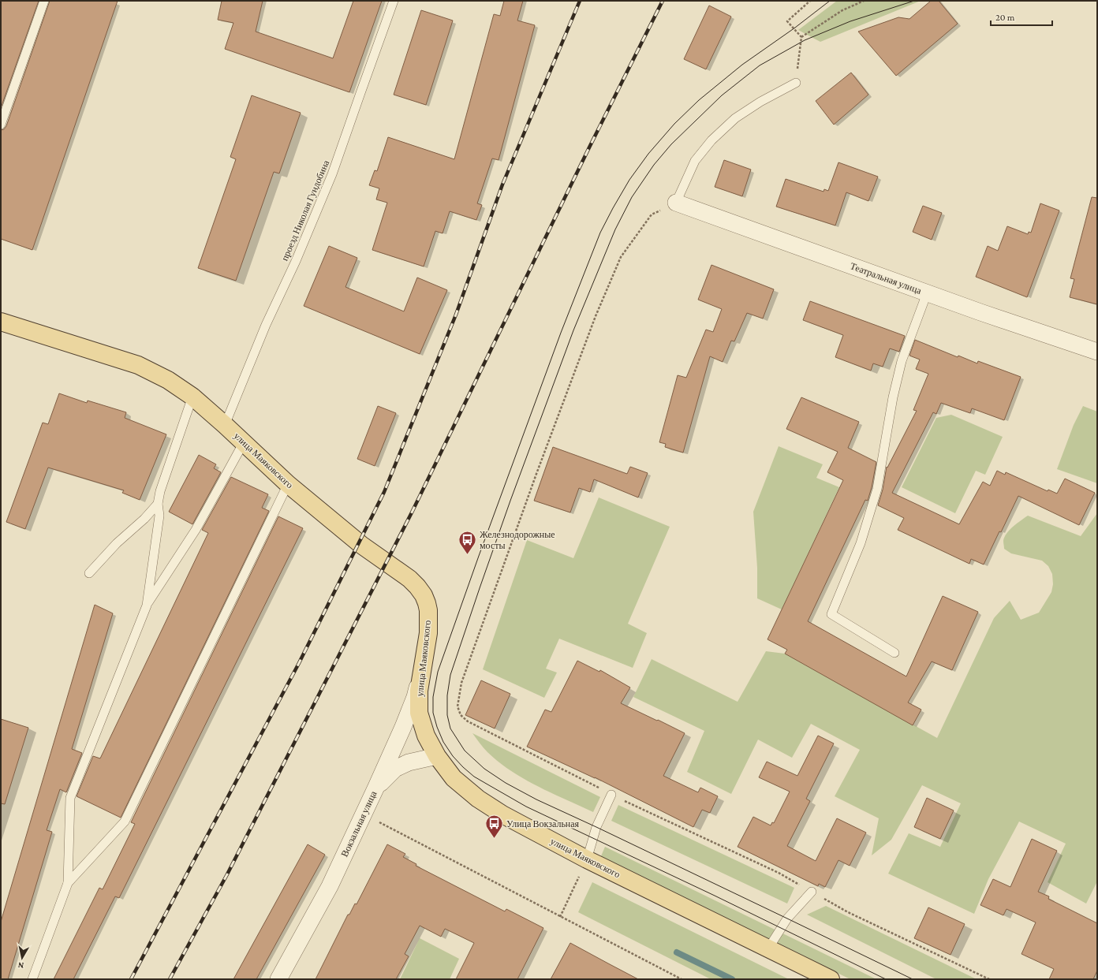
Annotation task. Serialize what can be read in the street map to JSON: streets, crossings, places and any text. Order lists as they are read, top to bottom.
{
  "streets": {
    "main road": ["улица Маяковского"],
    "street": ["Театральная улица", "Вокзальная улица"],
    "lane": ["проезд Николая Гундобина"]
  },
  "crossings": [
    ["проезд Николая Гундобина", "улица Маяковского"],
    ["улица Маяковского", "Вокзальная улица"]
  ],
  "places": {
    "bus stop": ["Железнодорожные мосты", "Улица Вокзальная"]
  },
  "scale_bar": "20 m",
  "north": "bottom"
}
